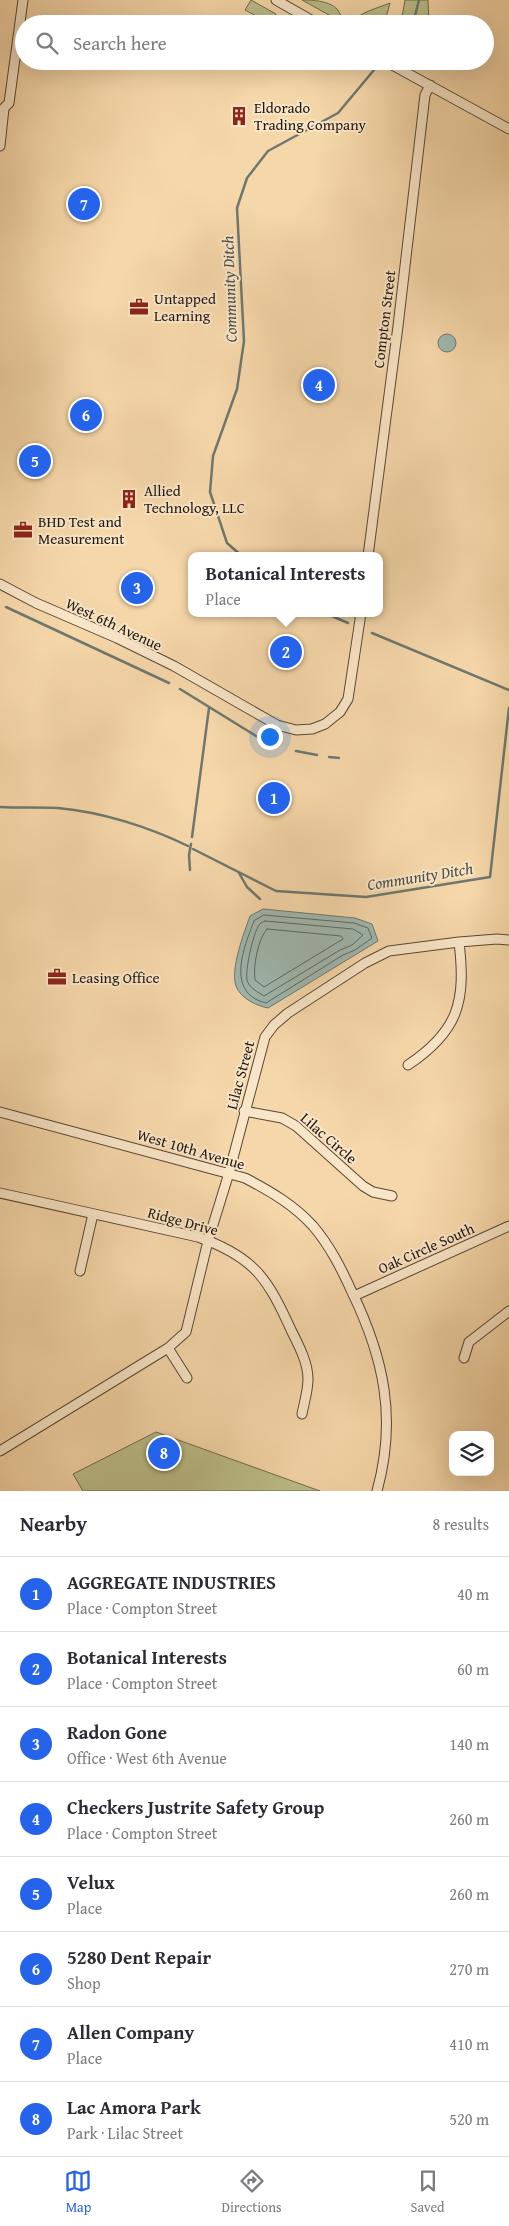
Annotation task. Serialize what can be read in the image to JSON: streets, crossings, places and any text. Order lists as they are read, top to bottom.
{
  "streets": {
    "street": [
      "Compton Street",
      "West 6th Avenue",
      "Lilac Street",
      "Lilac Circle",
      "West 10th Avenue",
      "Ridge Drive",
      "Oak Circle South"
    ]
  },
  "crossings": [
    ["Lilac Street", "Lilac Circle"],
    ["Lilac Street", "West 10th Avenue"],
    ["Lilac Street", "Ridge Drive"],
    ["West 10th Avenue", "Oak Circle South"]
  ],
  "water": ["Community Ditch"],
  "places": {
    "building": ["Eldorado Trading Company", "Allied Technology, LLC"],
    "office": ["Untapped Learning", "BHD Test and Measurement", "Leasing Office"]
  },
  "page": {
    "search": "Search here",
    "pins": [
      "7",
      "4",
      "6",
      "5",
      "3",
      "2",
      "1",
      "8"
    ],
    "popup": ["Botanical Interests", "Place"],
    "heading": ["Nearby", "8 results"],
    "list": [
      {
        "mark": "1",
        "name": "AGGREGATE INDUSTRIES",
        "note": "Place · Compton Street",
        "value": "40 m"
      },
      {
        "mark": "2",
        "name": "Botanical Interests",
        "note": "Place · Compton Street",
        "value": "60 m"
      },
      {
        "mark": "3",
        "name": "Radon Gone",
        "note": "Office · West 6th Avenue",
        "value": "140 m"
      },
      {
        "mark": "4",
        "name": "Checkers Justrite Safety Group",
        "note": "Place · Compton Street",
        "value": "260 m"
      },
      {
        "mark": "5",
        "name": "Velux",
        "note": "Place",
        "value": "260 m"
      },
      {
        "mark": "6",
        "name": "5280 Dent Repair",
        "note": "Shop",
        "value": "270 m"
      },
      {
        "mark": "7",
        "name": "Allen Company",
        "note": "Place",
        "value": "410 m"
      },
      {
        "mark": "8",
        "name": "Lac Amora Park",
        "note": "Park · Lilac Street",
        "value": "520 m"
      }
    ],
    "nav": ["Map", "Directions", "Saved"]
  }
}
